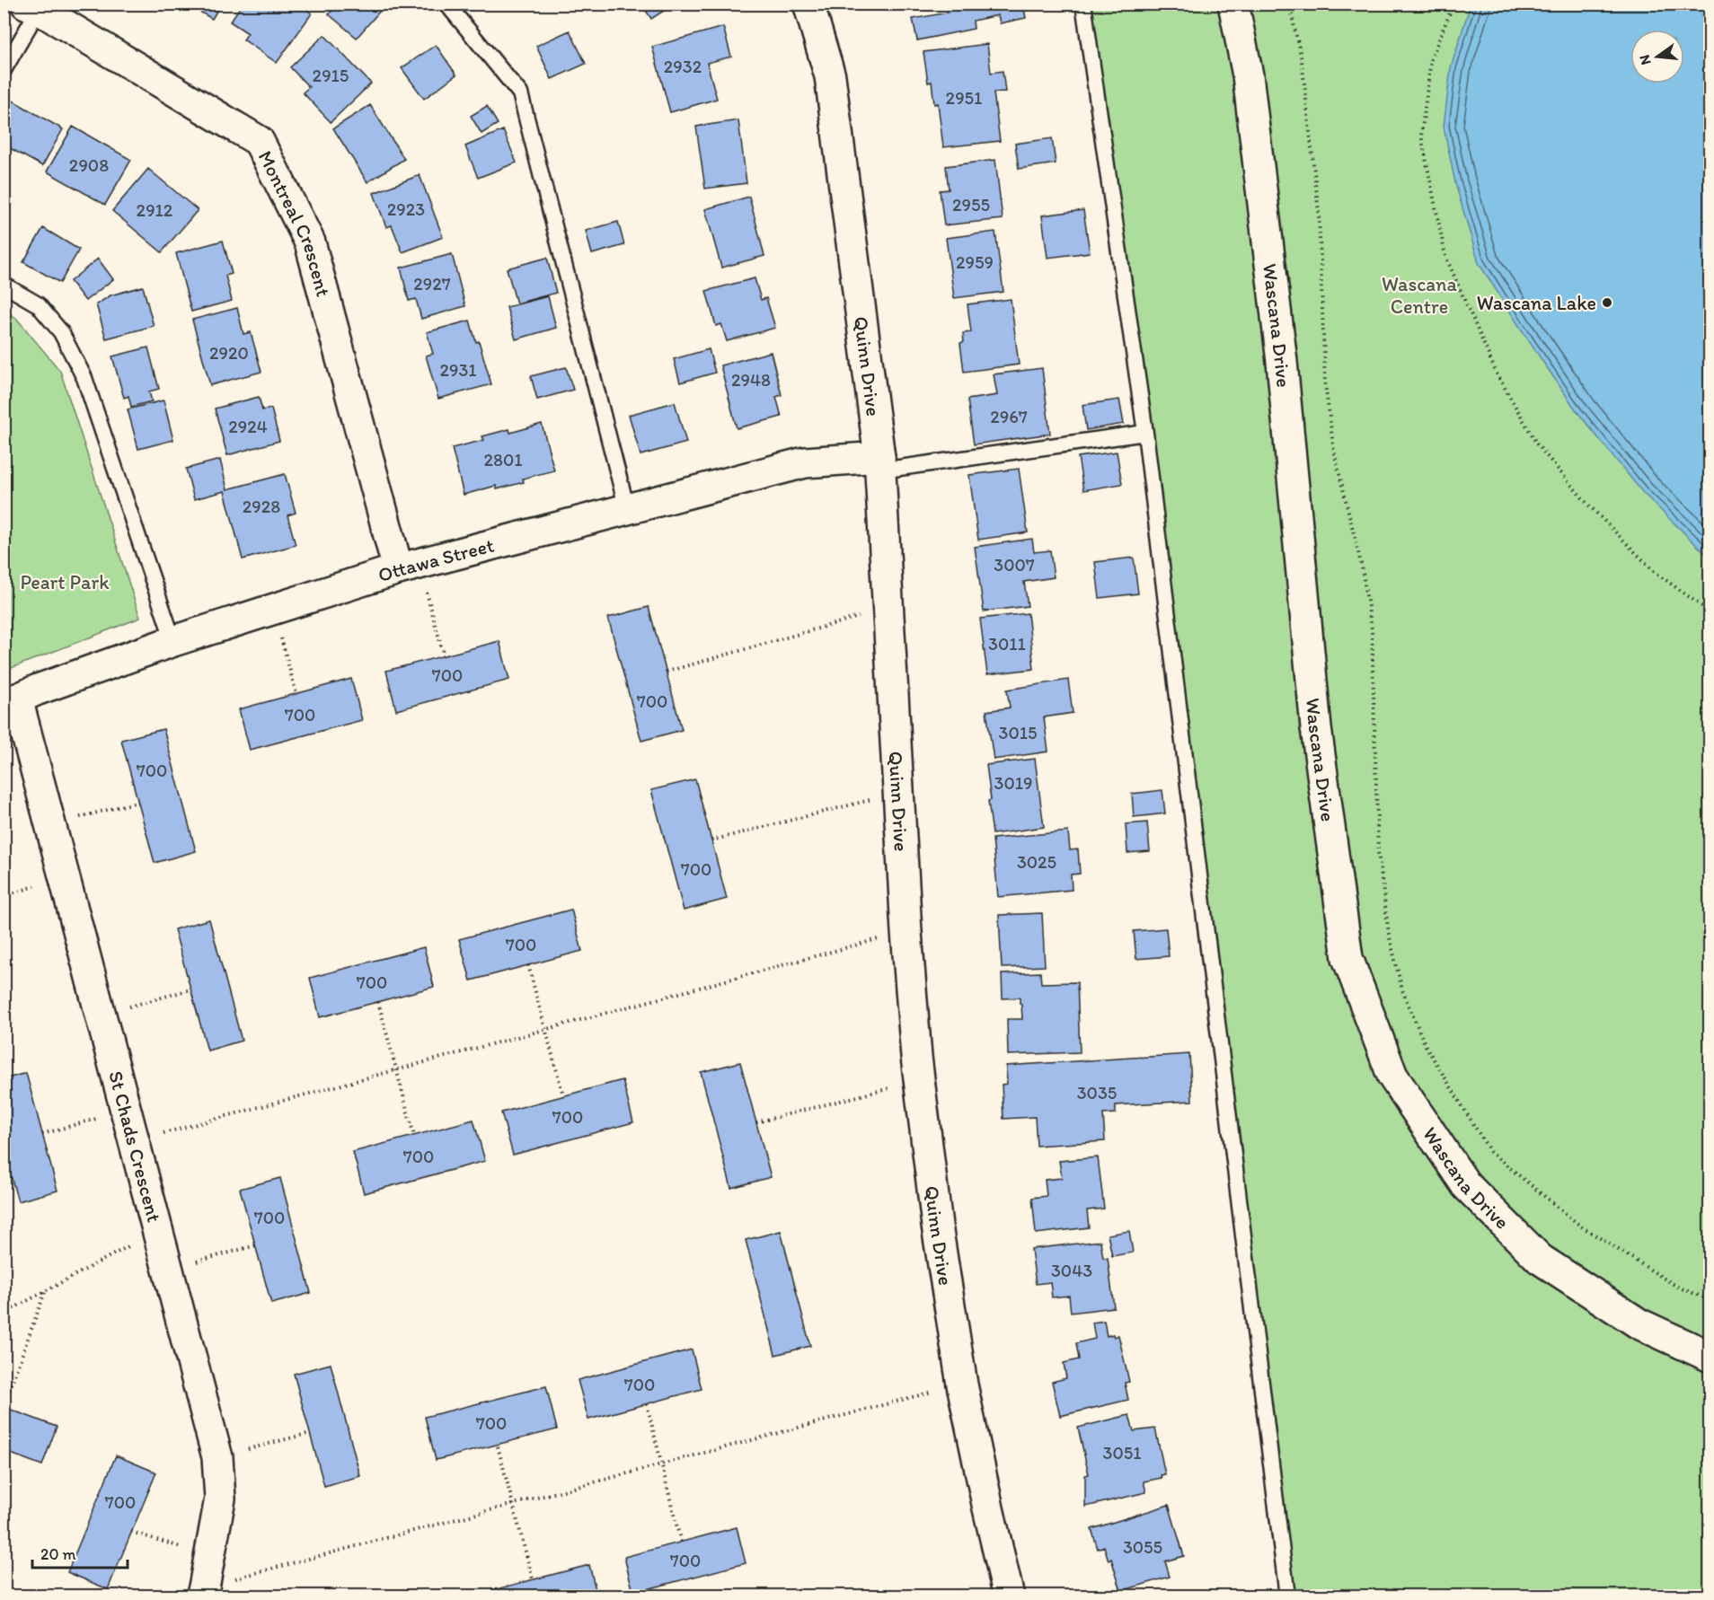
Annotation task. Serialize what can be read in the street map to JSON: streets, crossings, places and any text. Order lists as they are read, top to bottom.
{
  "streets": {
    "street": [
      "Montreal Crescent",
      "Wascana Drive",
      "Quinn Drive",
      "Ottawa Street",
      "St Chads Crescent"
    ]
  },
  "crossings": [
    ["Montreal Crescent", "Ottawa Street"],
    ["Quinn Drive", "Ottawa Street"],
    ["Ottawa Street", "St Chads Crescent"]
  ],
  "parks": ["Wascana Centre", "Peart Park"],
  "places": ["Wascana Lake"],
  "house_numbers": [
    "2932",
    "2915",
    "2951",
    "2908",
    "2955",
    "2923",
    "2912",
    "2959",
    "2927",
    "2920",
    "2931",
    "2948",
    "2967",
    "2924",
    "2801",
    "2928",
    "3007",
    "3011",
    "700",
    "700",
    "700",
    "3015",
    "700",
    "3019",
    "3025",
    "700",
    "700",
    "700",
    "3035",
    "700",
    "700",
    "700",
    "3043",
    "700",
    "700",
    "3051",
    "700",
    "3055",
    "700"
  ],
  "scale_bar": "20 m",
  "north": "left"
}
